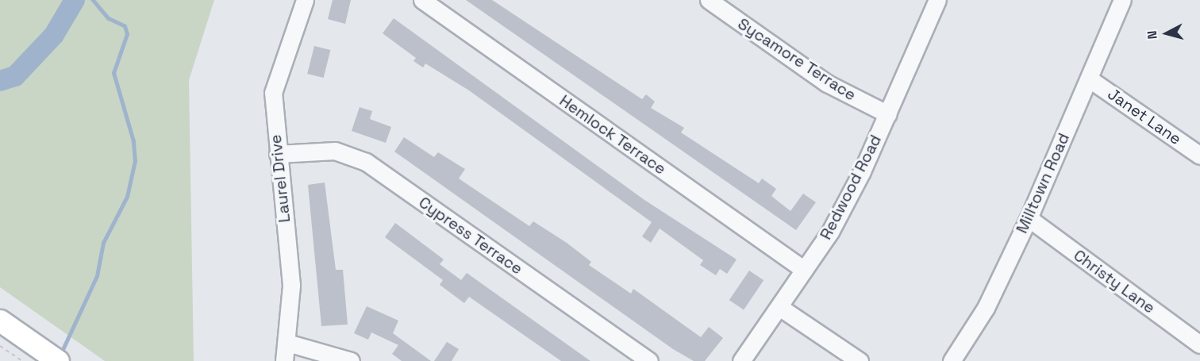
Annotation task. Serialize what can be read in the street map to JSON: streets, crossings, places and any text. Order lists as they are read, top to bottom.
{
  "streets": {
    "street": [
      "Sycamore Terrace",
      "Janet Lane",
      "Hemlock Terrace",
      "Laurel Drive",
      "Milltown Road",
      "Redwood Road",
      "Cypress Terrace",
      "Christy Lane"
    ]
  },
  "crossings": [
    ["Sycamore Terrace", "Redwood Road"],
    ["Janet Lane", "Milltown Road"],
    ["Hemlock Terrace", "Redwood Road"],
    ["Laurel Drive", "Cypress Terrace"],
    ["Milltown Road", "Christy Lane"]
  ],
  "north": "left"
}
